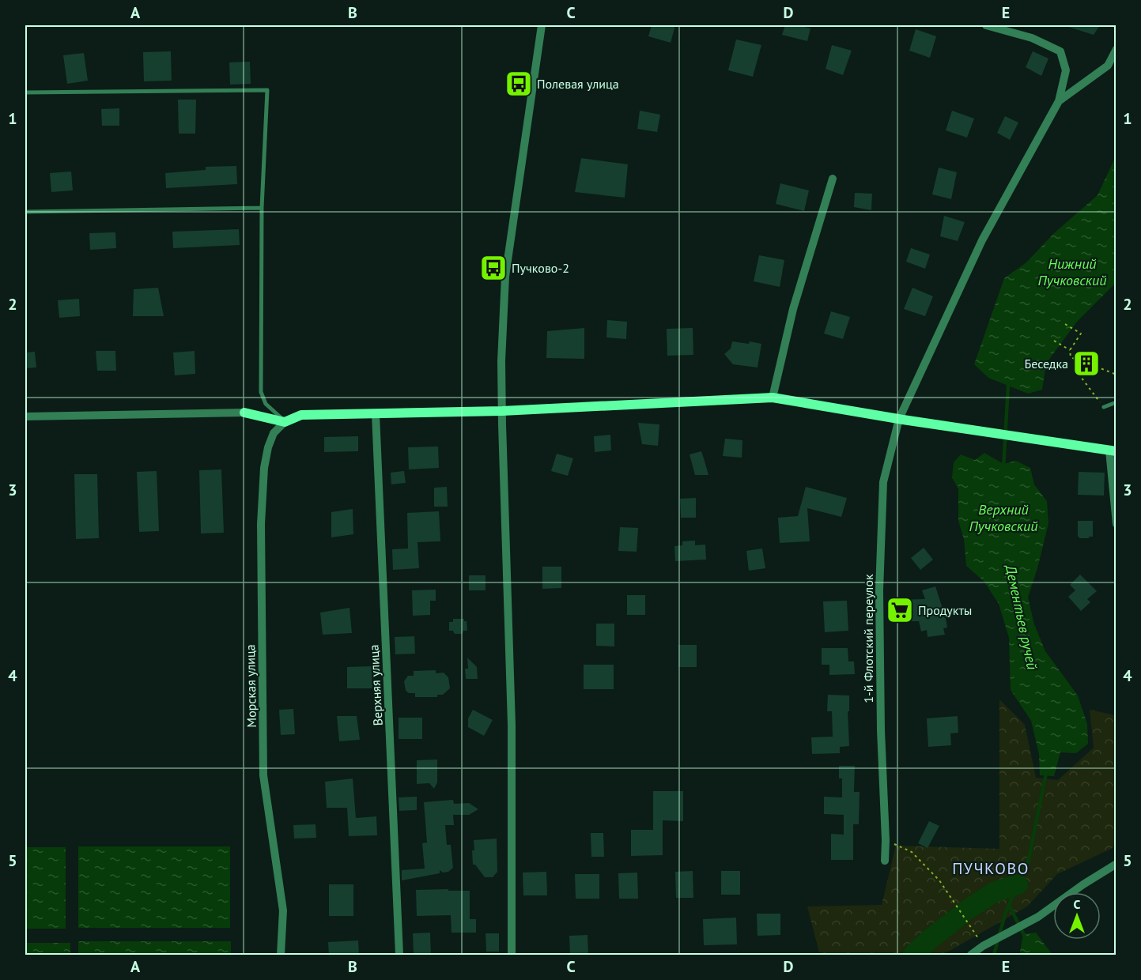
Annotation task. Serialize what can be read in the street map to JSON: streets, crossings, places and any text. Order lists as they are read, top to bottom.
{
  "streets": {
    "street": ["1-й Флотский переулок", "Верхняя улица", "Морская улица"]
  },
  "districts": ["ПУЧКОВО"],
  "water": ["Нижний Пучковский", "Верхний Пучковский", "Дементьев ручей"],
  "places": {
    "bus stop": ["Полевая улица", "Пучково-2"],
    "building": ["Беседка"],
    "supermarket": ["Продукты"]
  },
  "north": "top",
  "grid": {
    "columns": [
      "A",
      "B",
      "C",
      "D",
      "E"
    ],
    "rows": [
      "1",
      "2",
      "3",
      "4",
      "5"
    ]
  }
}
